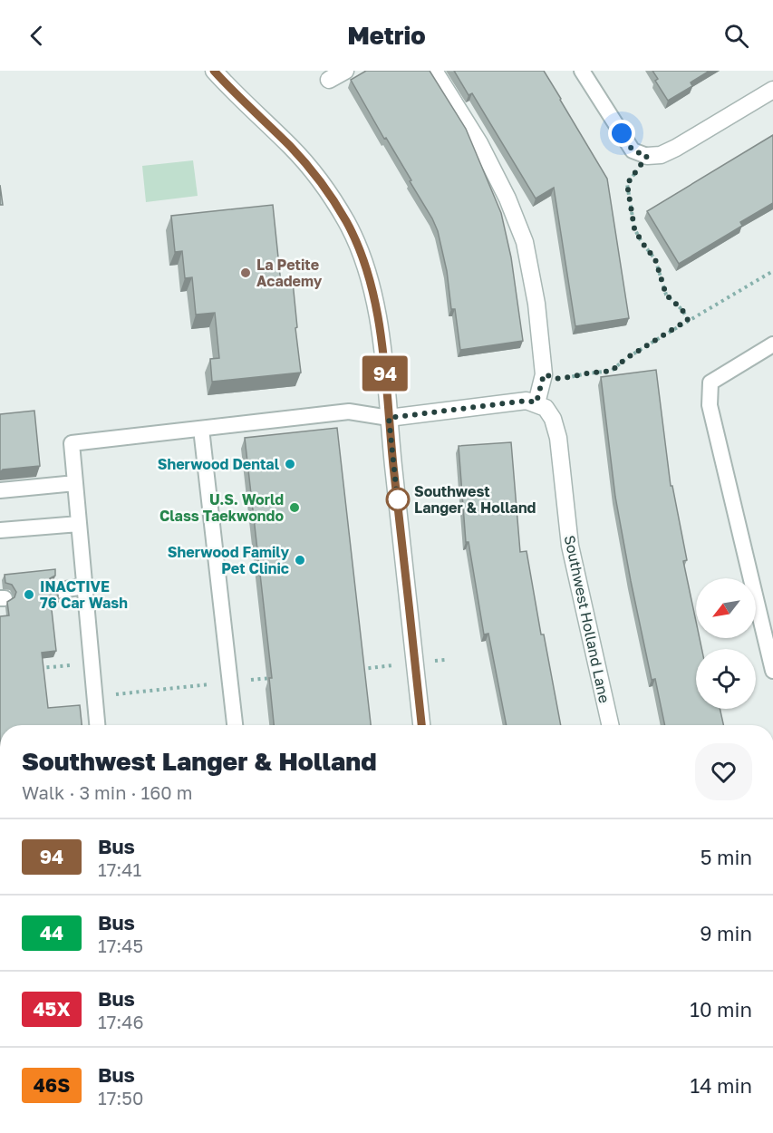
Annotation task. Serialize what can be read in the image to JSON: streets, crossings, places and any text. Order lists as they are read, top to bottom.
{
  "streets": {
    "street": ["Southwest Holland Lane"]
  },
  "places": [
    "La Petite Academy",
    "Sherwood Dental",
    "Southwest Langer & Holland",
    "U.S. World Class Taekwondo",
    "Sherwood Family Pet Clinic",
    "INACTIVE 76 Car Wash"
  ],
  "lines": ["bus line 94"],
  "north": "bottom left",
  "page": {
    "header": "Metrio",
    "on_map": "94",
    "heading": ["Southwest Langer & Holland", "Walk · 3 min · 160 m"],
    "list": [
      {
        "mark": "94",
        "name": "Bus",
        "note": "17:41",
        "value": "5 min"
      },
      {
        "mark": "44",
        "name": "Bus",
        "note": "17:45",
        "value": "9 min"
      },
      {
        "mark": "45X",
        "name": "Bus",
        "note": "17:46",
        "value": "10 min"
      },
      {
        "mark": "46S",
        "name": "Bus",
        "note": "17:50",
        "value": "14 min"
      }
    ]
  }
}
